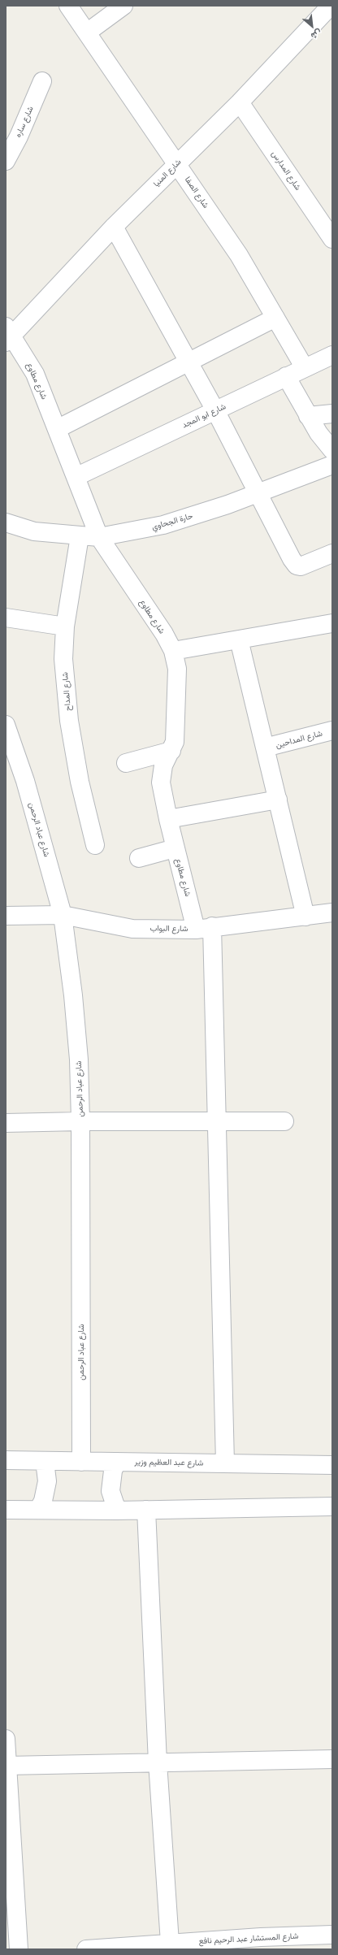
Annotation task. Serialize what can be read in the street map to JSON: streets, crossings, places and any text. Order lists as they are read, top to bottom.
{
  "streets": {
    "street": [
      "شارع ساره",
      "شارع المدارس",
      "شارع المنيا",
      "شارع الصفا",
      "شارع مطاوع",
      "شارع ابو المجد",
      "حارة الجحاوي",
      "شارع المداح",
      "شارع المداحين",
      "شارع عباد الرحمن",
      "شارع البواب",
      "شارع عبد العظيم وزير",
      "شارع المستشار عبد الرحيم نافع"
    ]
  },
  "crossings": [
    ["شارع المدارس", "شارع المنيا"],
    ["شارع المنيا", "شارع الصفا"],
    ["شارع المنيا", "شارع مطاوع"],
    ["شارع الصفا", "شارع ابو المجد"],
    ["شارع مطاوع", "شارع ابو المجد"],
    ["شارع مطاوع", "حارة الجحاوي"],
    ["شارع مطاوع", "شارع البواب"],
    ["شارع مطاوع", "شارع عبد العظيم وزير"],
    ["حارة الجحاوي", "شارع المداح"],
    ["شارع عباد الرحمن", "شارع البواب"],
    ["شارع عباد الرحمن", "شارع عبد العظيم وزير"]
  ],
  "north": "bottom right"
}
